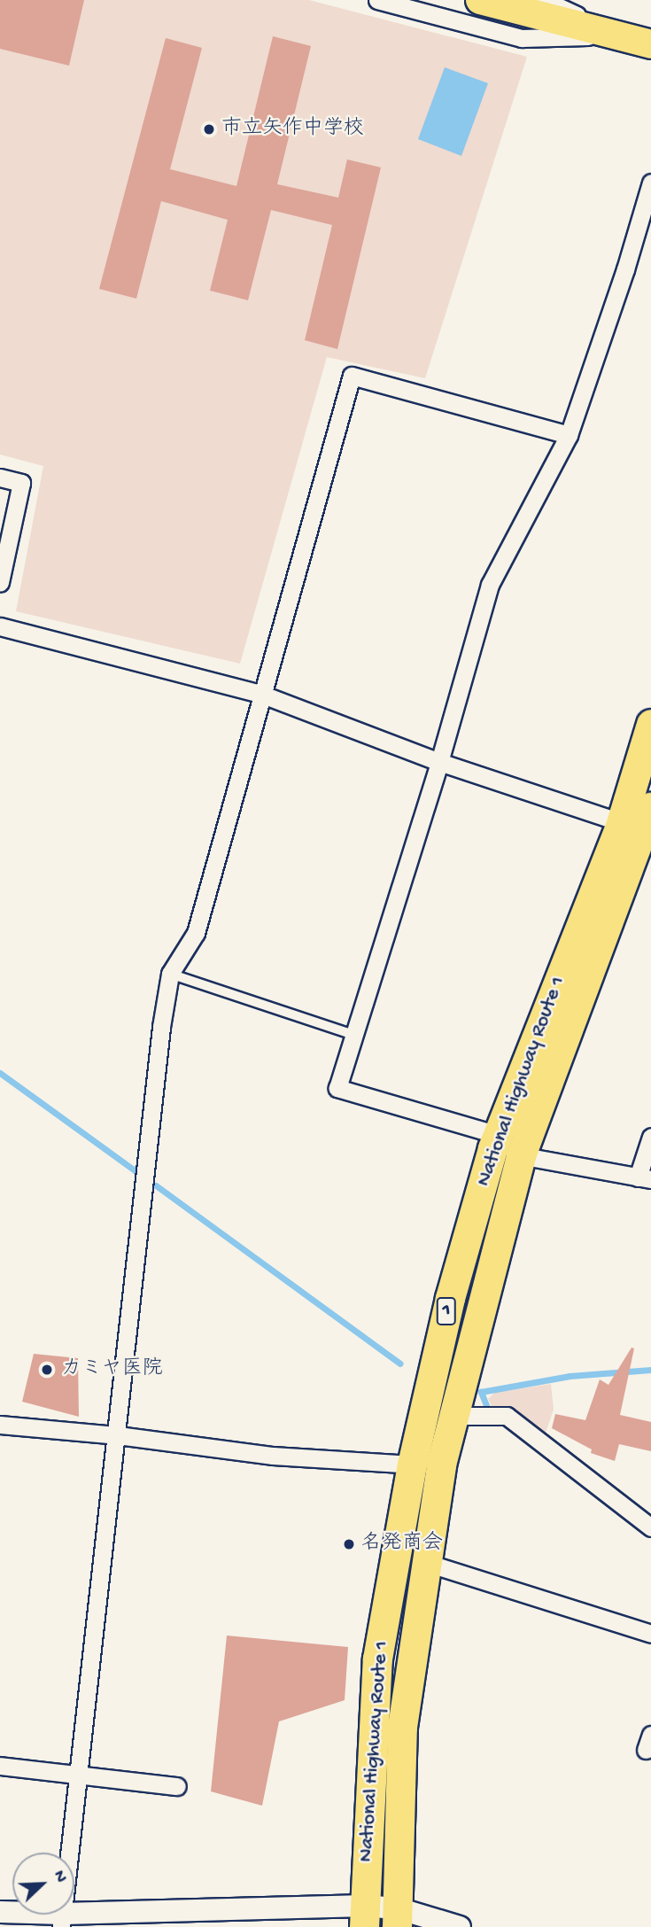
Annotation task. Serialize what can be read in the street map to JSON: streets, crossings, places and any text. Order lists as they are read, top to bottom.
{
  "streets": {
    "highway": ["National Highway Route 1", "1"]
  },
  "places": ["市立矢作中学校", "カミヤ医院", "名発商会"],
  "north": "top right"
}
